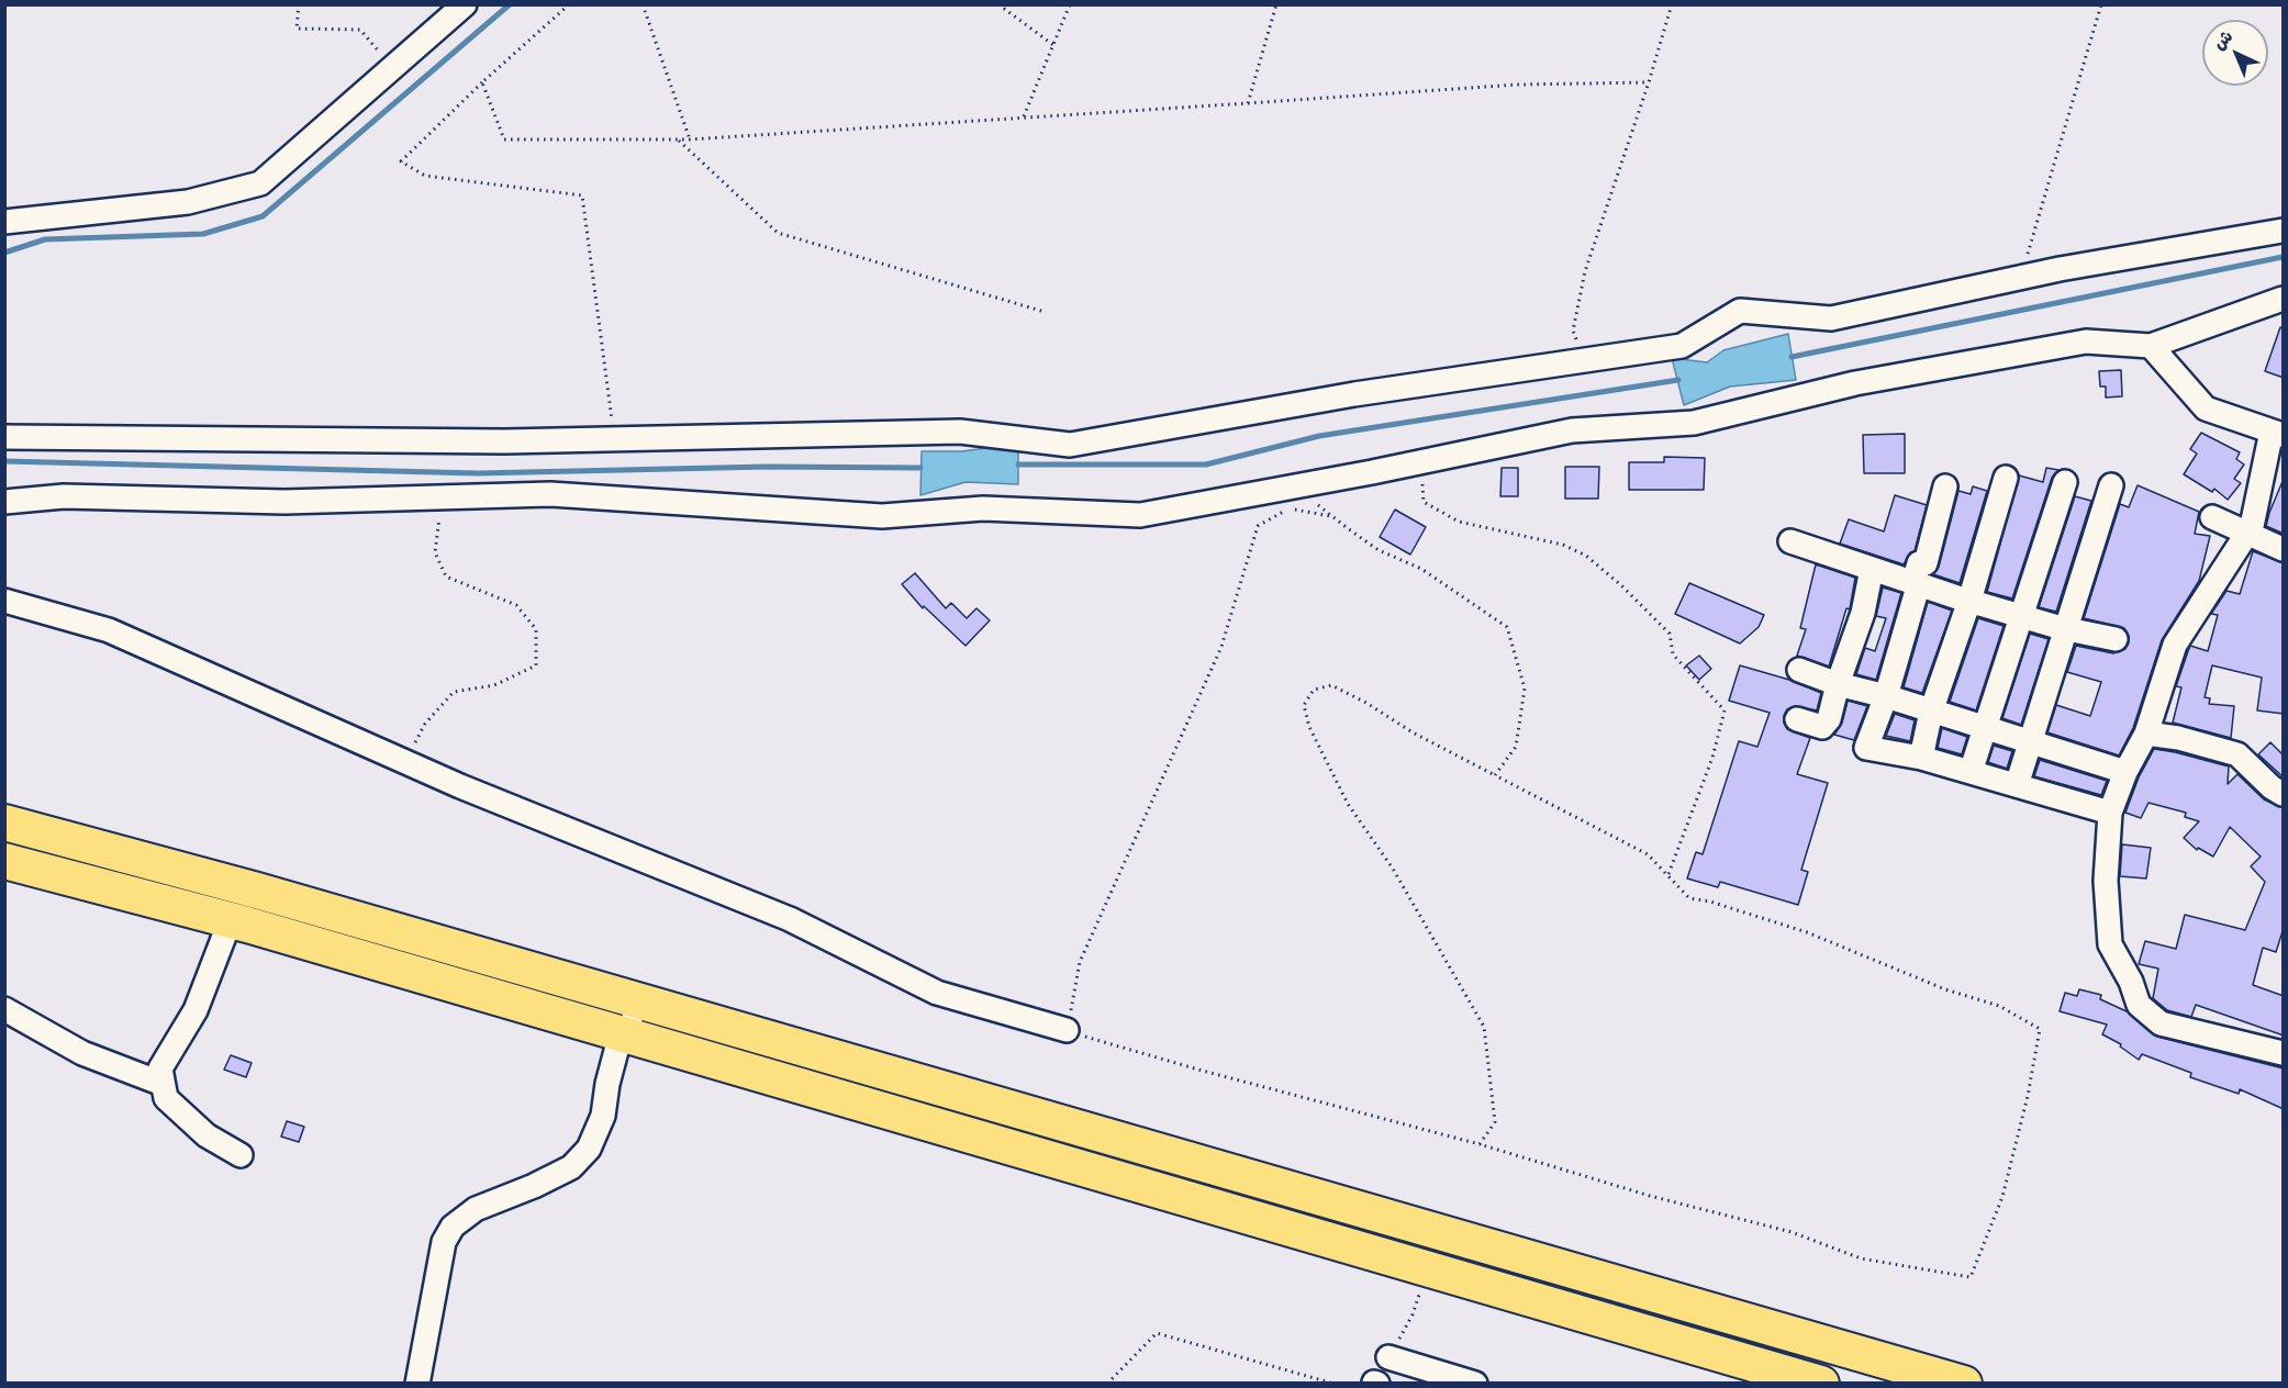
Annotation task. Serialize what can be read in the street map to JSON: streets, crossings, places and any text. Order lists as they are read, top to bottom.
{
  "north": "top left"
}
